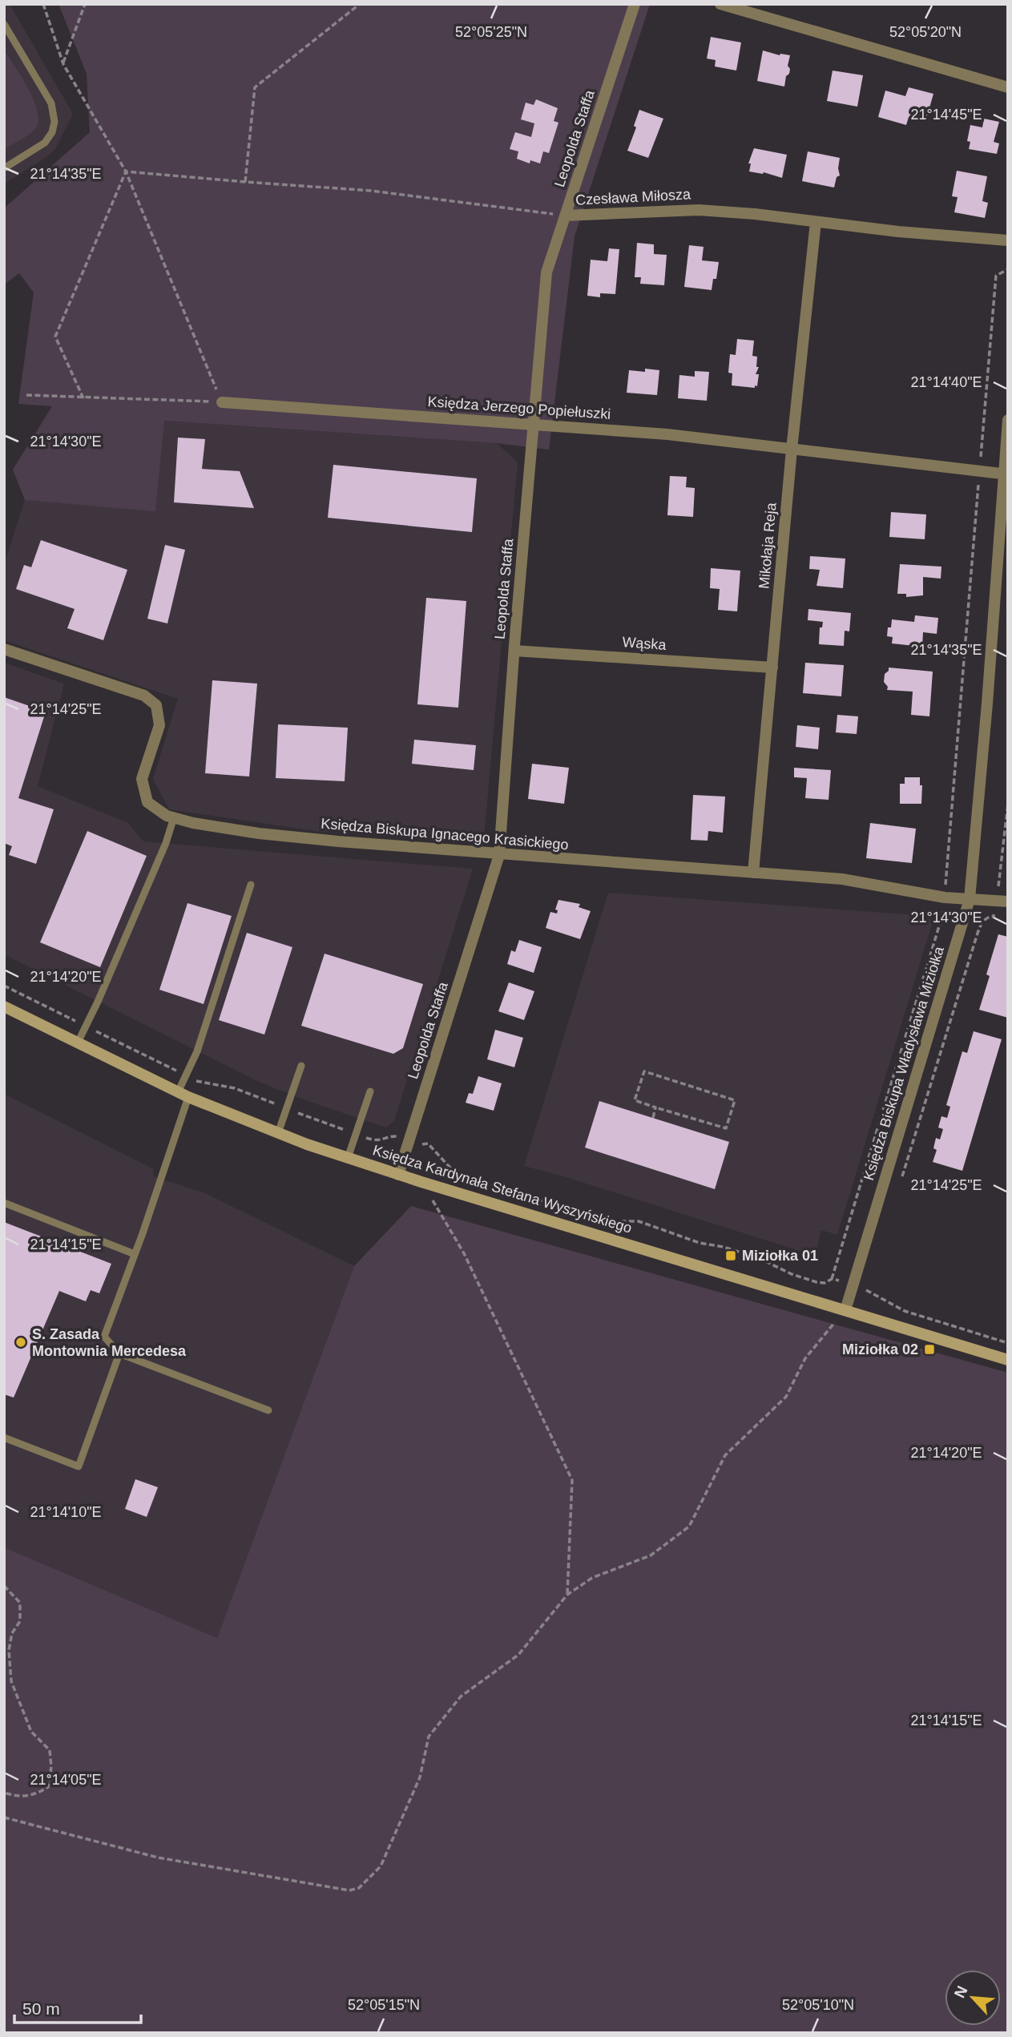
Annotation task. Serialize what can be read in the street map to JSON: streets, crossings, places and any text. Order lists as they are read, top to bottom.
{
  "streets": {
    "street": [
      "Leopolda Staffa",
      "Czesława Miłosza",
      "Księdza Jerzego Popiełuszki",
      "Mikołaja Reja",
      "Wąska",
      "Księdza Biskupa Ignacego Krasickiego",
      "Księdza Biskupa Władysława Miziołka",
      "Księdza Kardynała Stefana Wyszyńskiego"
    ]
  },
  "crossings": [
    ["Leopolda Staffa", "Czesława Miłosza"],
    ["Leopolda Staffa", "Księdza Jerzego Popiełuszki"],
    ["Leopolda Staffa", "Wąska"],
    ["Leopolda Staffa", "Księdza Biskupa Ignacego Krasickiego"],
    ["Leopolda Staffa", "Księdza Kardynała Stefana Wyszyńskiego"],
    ["Czesława Miłosza", "Mikołaja Reja"],
    ["Księdza Jerzego Popiełuszki", "Mikołaja Reja"],
    ["Księdza Jerzego Popiełuszki", "Księdza Biskupa Władysława Miziołka"],
    ["Mikołaja Reja", "Wąska"],
    ["Mikołaja Reja", "Księdza Biskupa Ignacego Krasickiego"],
    ["Księdza Biskupa Ignacego Krasickiego", "Księdza Biskupa Władysława Miziołka"],
    ["Księdza Biskupa Władysława Miziołka", "Księdza Kardynała Stefana Wyszyńskiego"]
  ],
  "places": {
    "transit": ["Miziołka 01", "Miziołka 02"],
    "other": ["S. Zasada Montownia Mercedesa"]
  },
  "scale_bar": "50 m",
  "north": "top left",
  "coordinates": [
    "52°05'25\"N",
    "52°05'20\"N",
    "21°14'45\"E",
    "21°14'35\"E",
    "21°14'40\"E",
    "21°14'30\"E",
    "21°14'25\"E",
    "21°14'20\"E",
    "21°14'15\"E",
    "21°14'10\"E",
    "21°14'05\"E",
    "52°05'15\"N",
    "52°05'10\"N"
  ]
}
